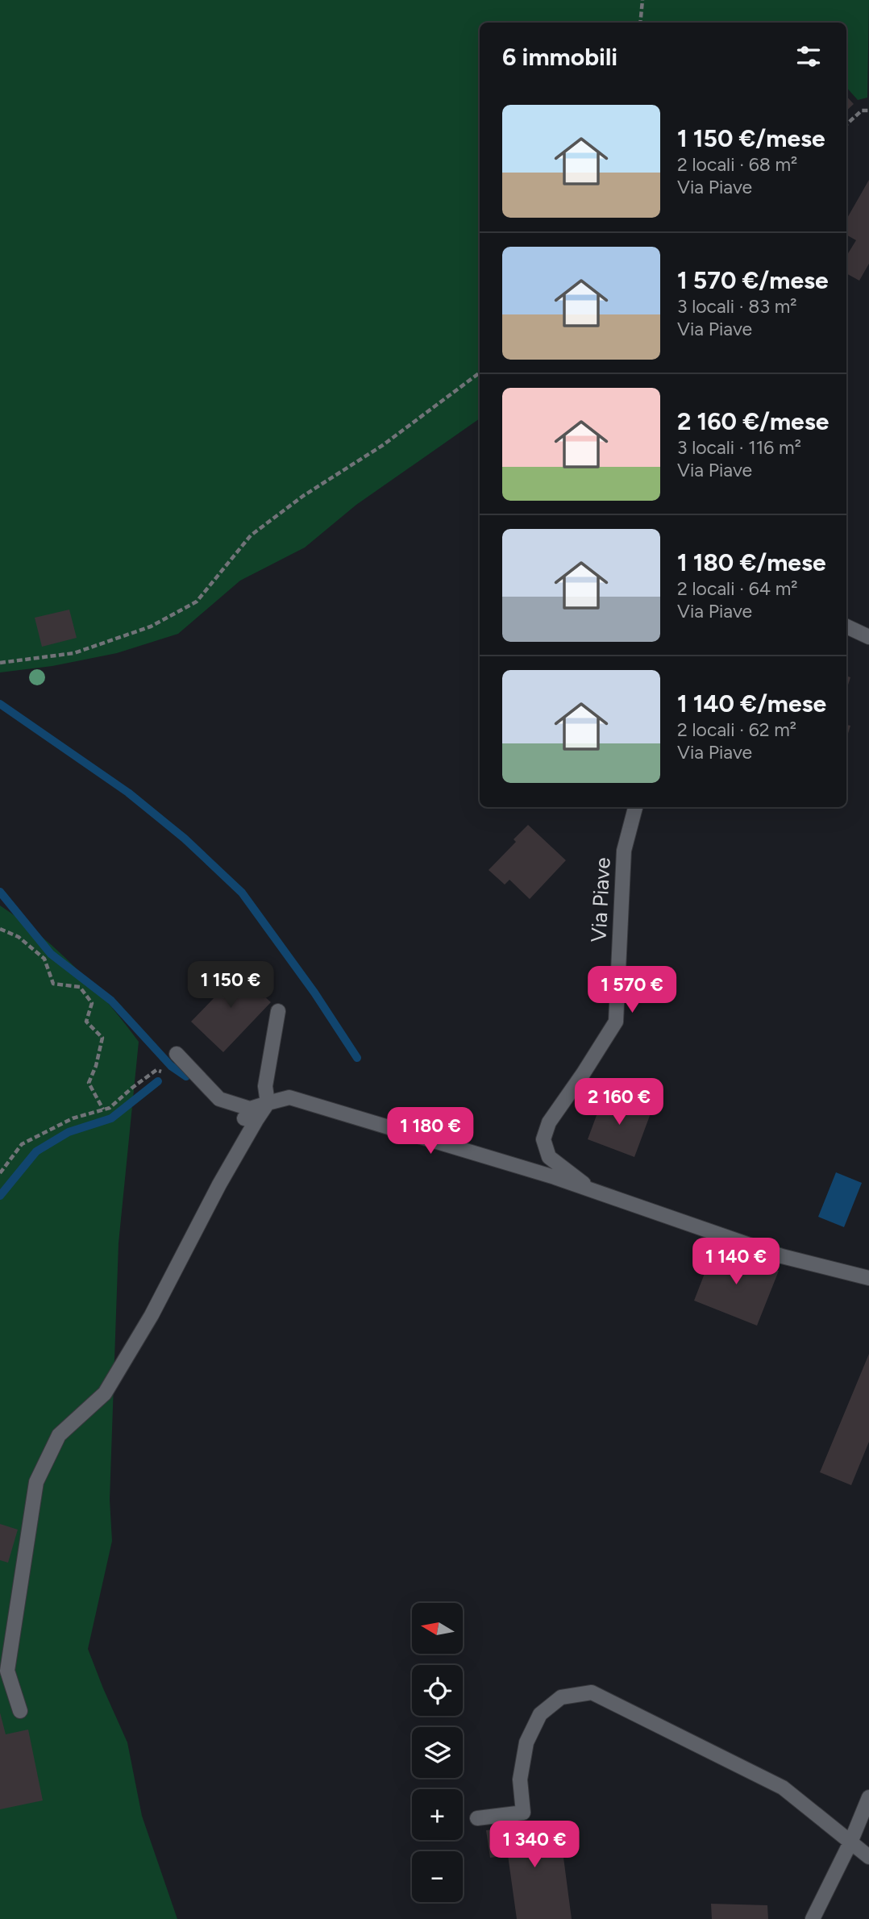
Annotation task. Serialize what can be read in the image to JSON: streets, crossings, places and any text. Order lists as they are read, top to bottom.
{
  "streets": {
    "street": ["Via Piave"]
  },
  "north": "left",
  "page": {
    "heading": "6 immobili",
    "list": [
      {
        "name": "1 150 €/mese",
        "note": "2 locali · 68 m² · Via Piave"
      },
      {
        "name": "1 570 €/mese",
        "note": "3 locali · 83 m² · Via Piave"
      },
      {
        "name": "2 160 €/mese",
        "note": "3 locali · 116 m² · Via Piave"
      },
      {
        "name": "1 180 €/mese",
        "note": "2 locali · 64 m² · Via Piave"
      },
      {
        "name": "1 140 €/mese",
        "note": "2 locali · 62 m² · Via Piave"
      }
    ],
    "price": [
      "1 150 €",
      "1 570 €",
      "2 160 €",
      "1 180 €",
      "1 140 €",
      "1 340 €"
    ],
    "map_buttons": ["+", "−"]
  }
}
